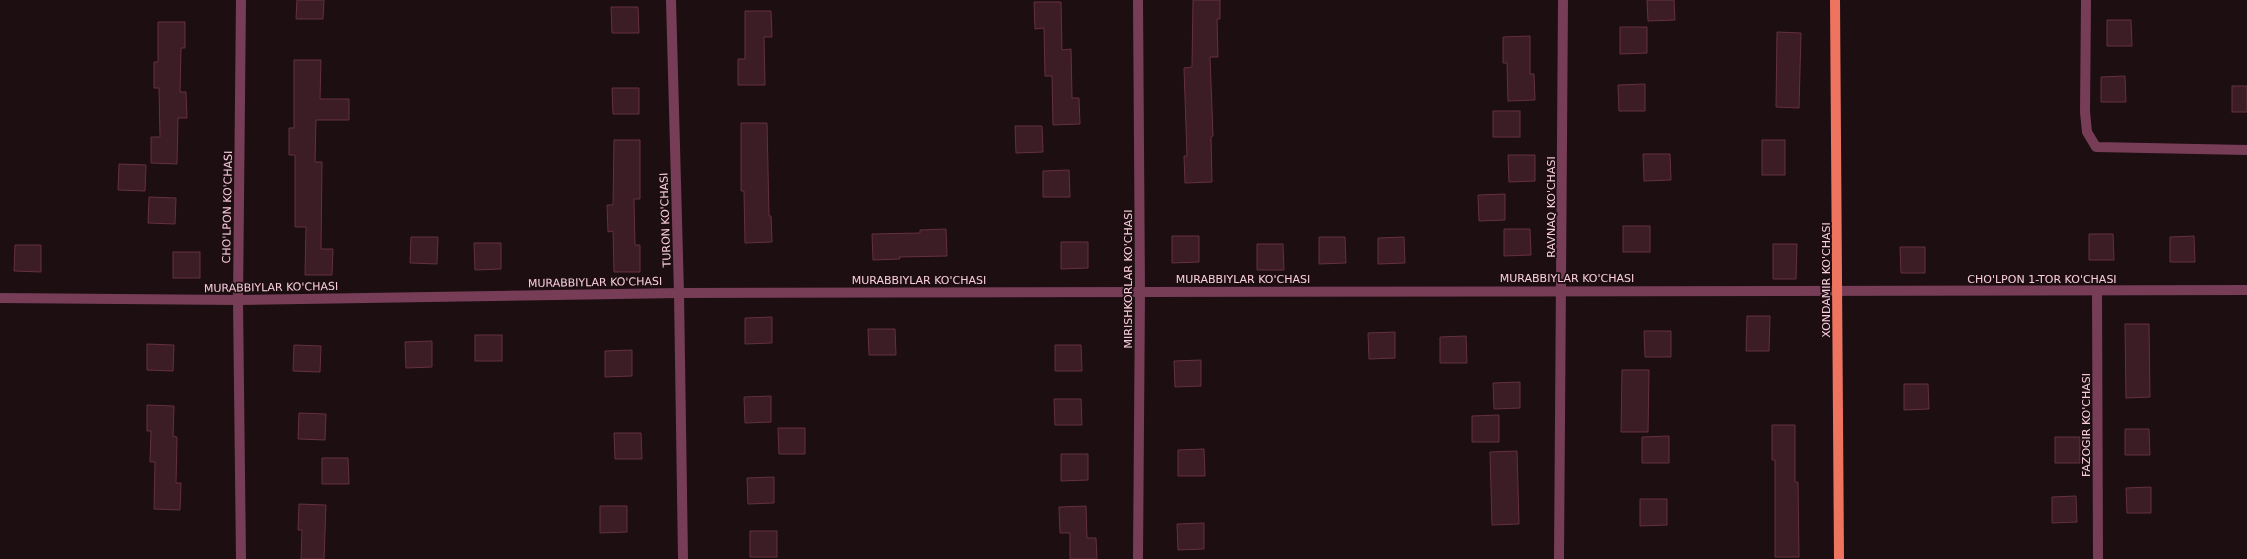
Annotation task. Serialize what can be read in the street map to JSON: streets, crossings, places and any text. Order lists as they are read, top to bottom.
{
  "streets": {
    "main road": ["XONDAMIR KO'CHASI"],
    "street": [
      "CHO'LPON KO'CHASI",
      "RAVNAQ KO'CHASI",
      "TURON KO'CHASI",
      "MURABBIYLAR KO'CHASI",
      "MIRISHKORLAR KO'CHASI",
      "CHO'LPON 1-TOR KO'CHASI",
      "FAZOGIR KO'CHASI"
    ]
  },
  "crossings": [
    ["CHO'LPON KO'CHASI", "MURABBIYLAR KO'CHASI"],
    ["RAVNAQ KO'CHASI", "MURABBIYLAR KO'CHASI"],
    ["TURON KO'CHASI", "MURABBIYLAR KO'CHASI"],
    ["MURABBIYLAR KO'CHASI", "MIRISHKORLAR KO'CHASI"],
    ["MURABBIYLAR KO'CHASI", "CHO'LPON 1-TOR KO'CHASI"],
    ["MURABBIYLAR KO'CHASI", "XONDAMIR KO'CHASI"],
    ["CHO'LPON 1-TOR KO'CHASI", "XONDAMIR KO'CHASI"],
    ["CHO'LPON 1-TOR KO'CHASI", "FAZOGIR KO'CHASI"]
  ]
}
